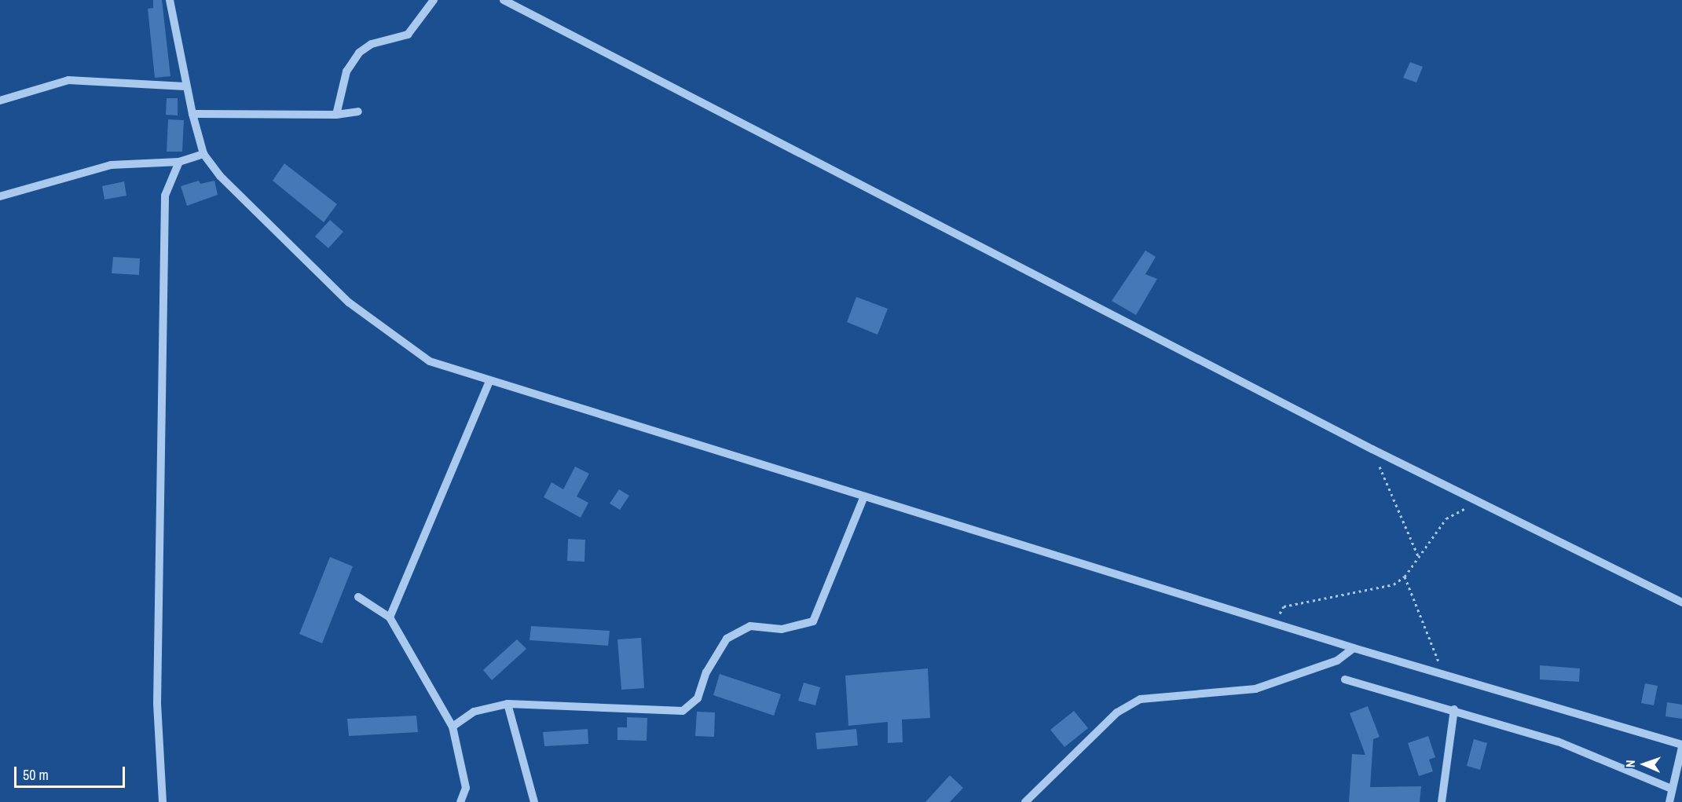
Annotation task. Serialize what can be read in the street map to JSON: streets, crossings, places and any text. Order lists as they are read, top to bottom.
{
  "scale_bar": "50 m",
  "north": "left"
}
